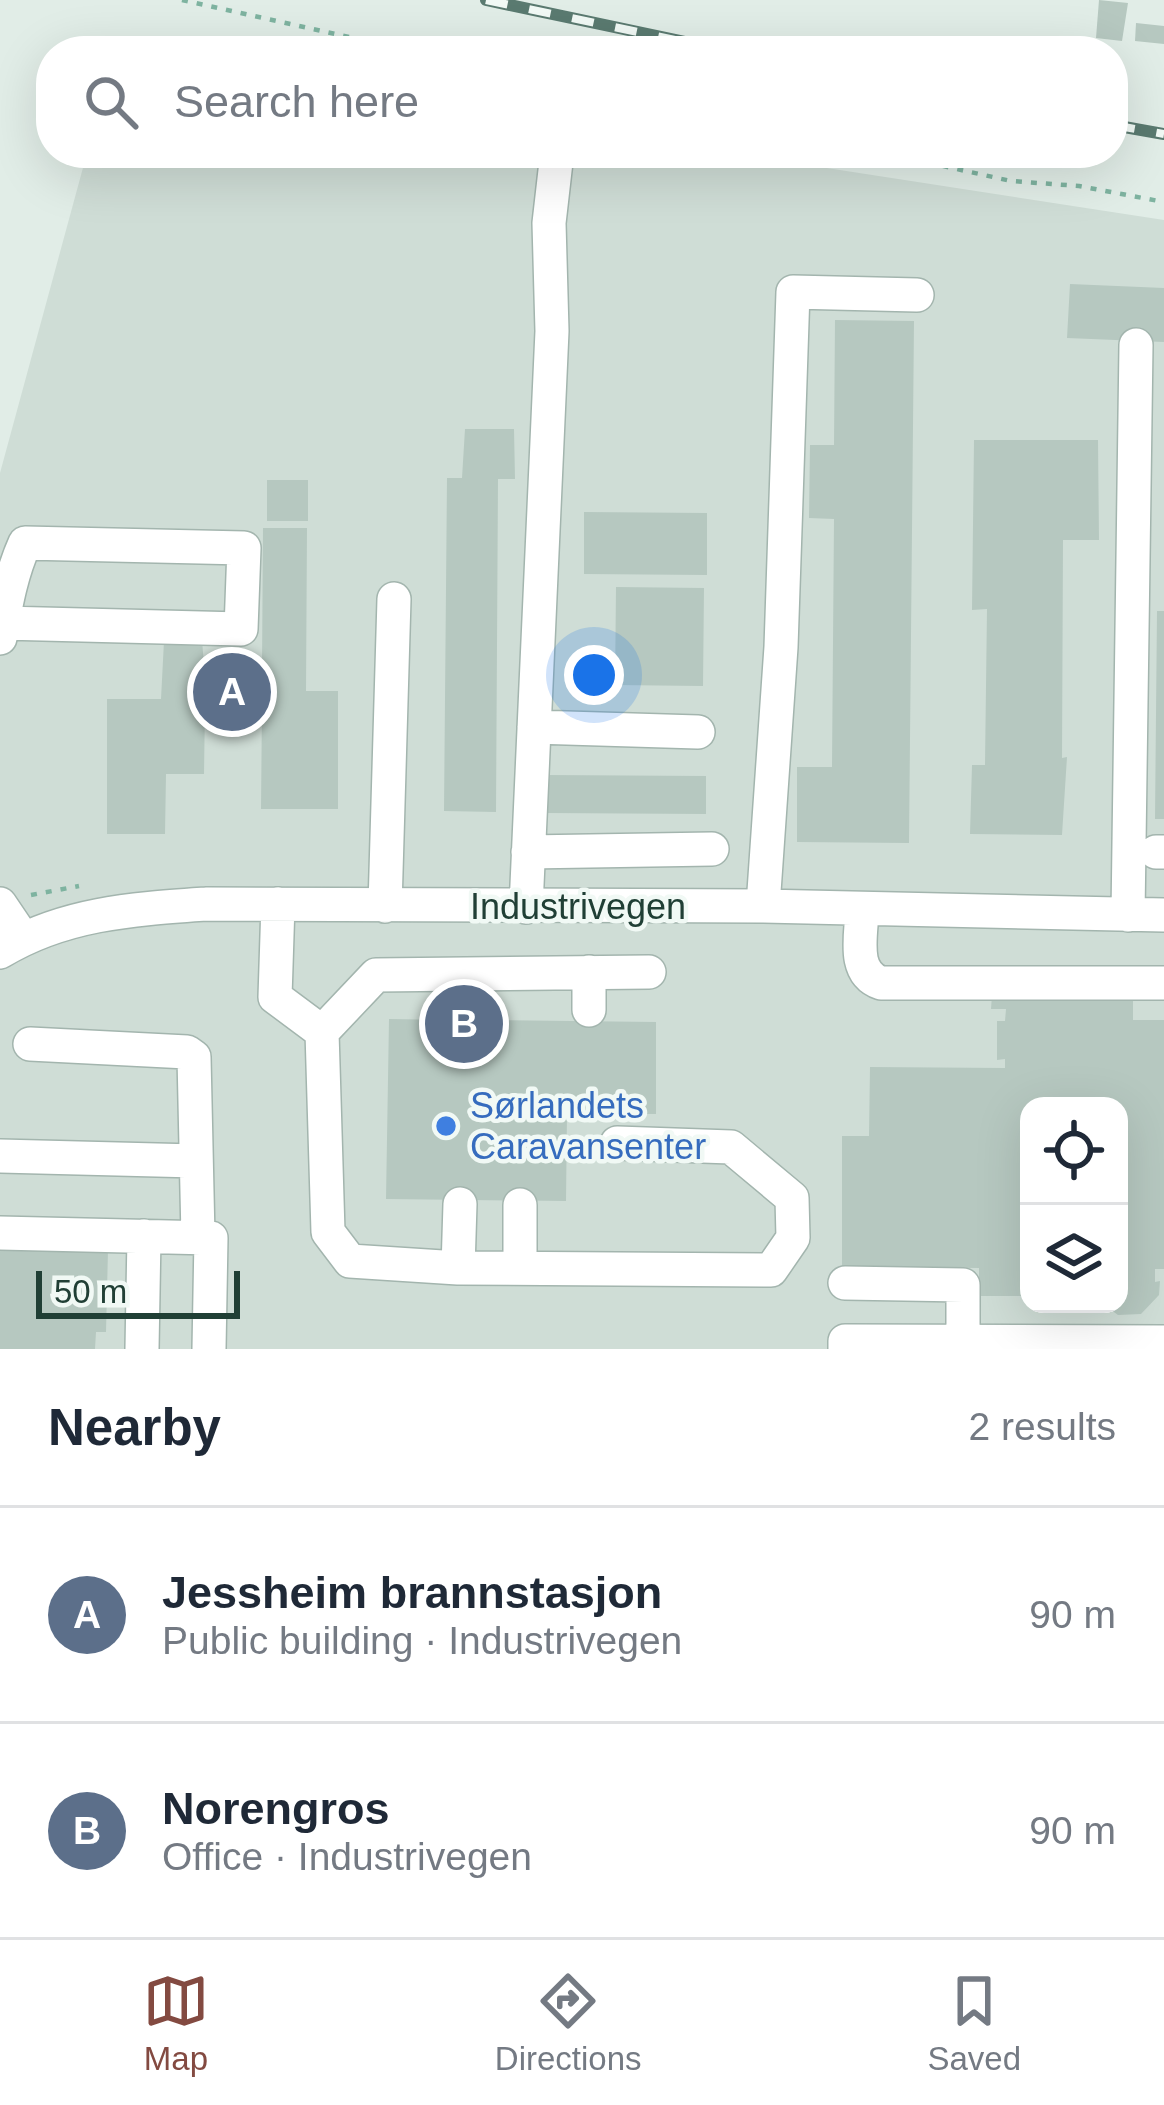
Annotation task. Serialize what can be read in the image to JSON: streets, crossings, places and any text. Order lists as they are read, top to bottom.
{
  "streets": {
    "street": ["Industrivegen"]
  },
  "places": ["Sørlandets Caravansenter"],
  "scale_bar": "50 m",
  "page": {
    "search": "Search here",
    "pins": ["A", "B"],
    "scale": "50 m",
    "heading": ["Nearby", "2 results"],
    "list": [
      {
        "mark": "A",
        "name": "Jessheim brannstasjon",
        "note": "Public building · Industrivegen",
        "value": "90 m"
      },
      {
        "mark": "B",
        "name": "Norengros",
        "note": "Office · Industrivegen",
        "value": "90 m"
      }
    ],
    "nav": ["Map", "Directions", "Saved"]
  }
}
